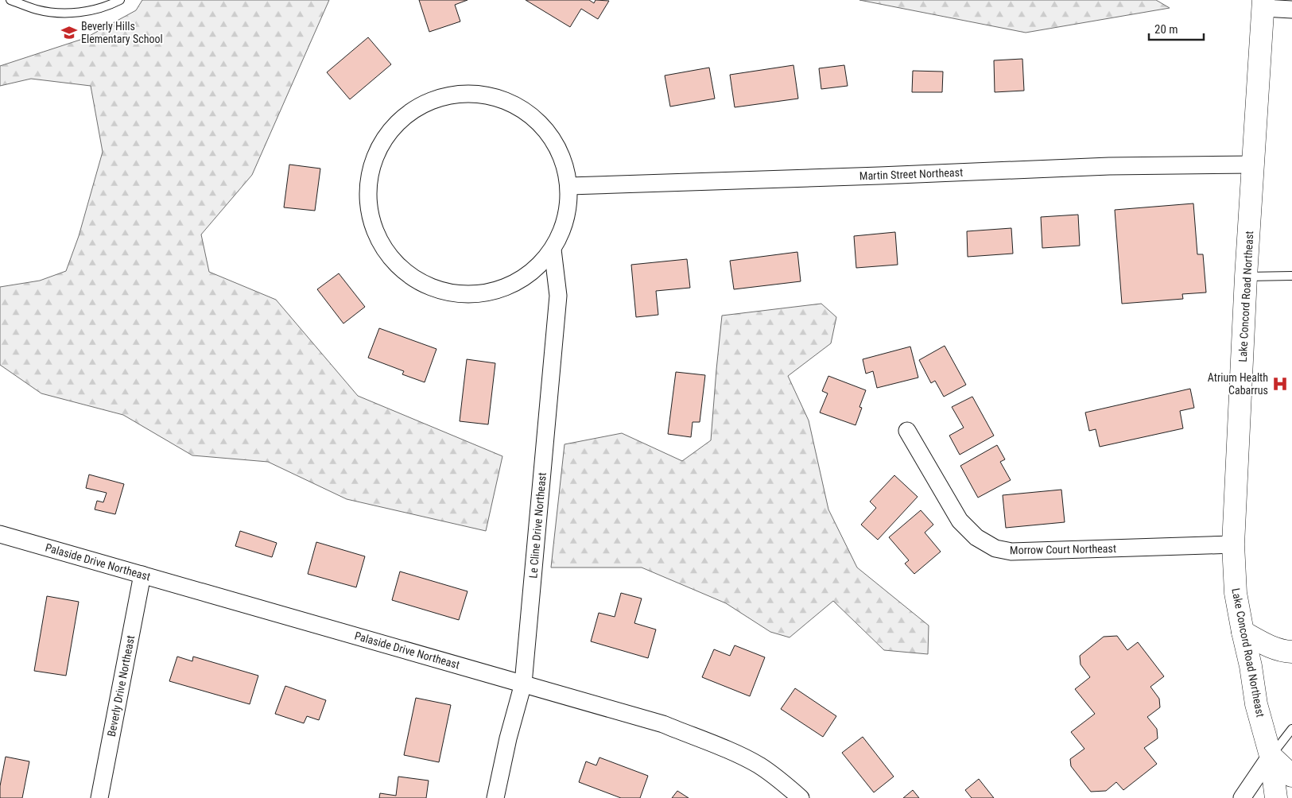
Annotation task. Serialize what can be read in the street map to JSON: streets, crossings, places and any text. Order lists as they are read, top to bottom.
{
  "streets": {
    "main road": ["Lake Concord Road Northeast"],
    "street": [
      "Martin Street Northeast",
      "Le Cline Drive Northeast",
      "Morrow Court Northeast",
      "Palaside Drive Northeast",
      "Beverly Drive Northeast"
    ]
  },
  "crossings": [
    ["Martin Street Northeast", "Lake Concord Road Northeast"],
    ["Lake Concord Road Northeast", "Morrow Court Northeast"],
    ["Le Cline Drive Northeast", "Palaside Drive Northeast"],
    ["Palaside Drive Northeast", "Beverly Drive Northeast"]
  ],
  "places": {
    "school or university": ["Beverly Hills Elementary School"],
    "hospital": ["Atrium Health Cabarrus"]
  },
  "scale_bar": "20 m"
}
